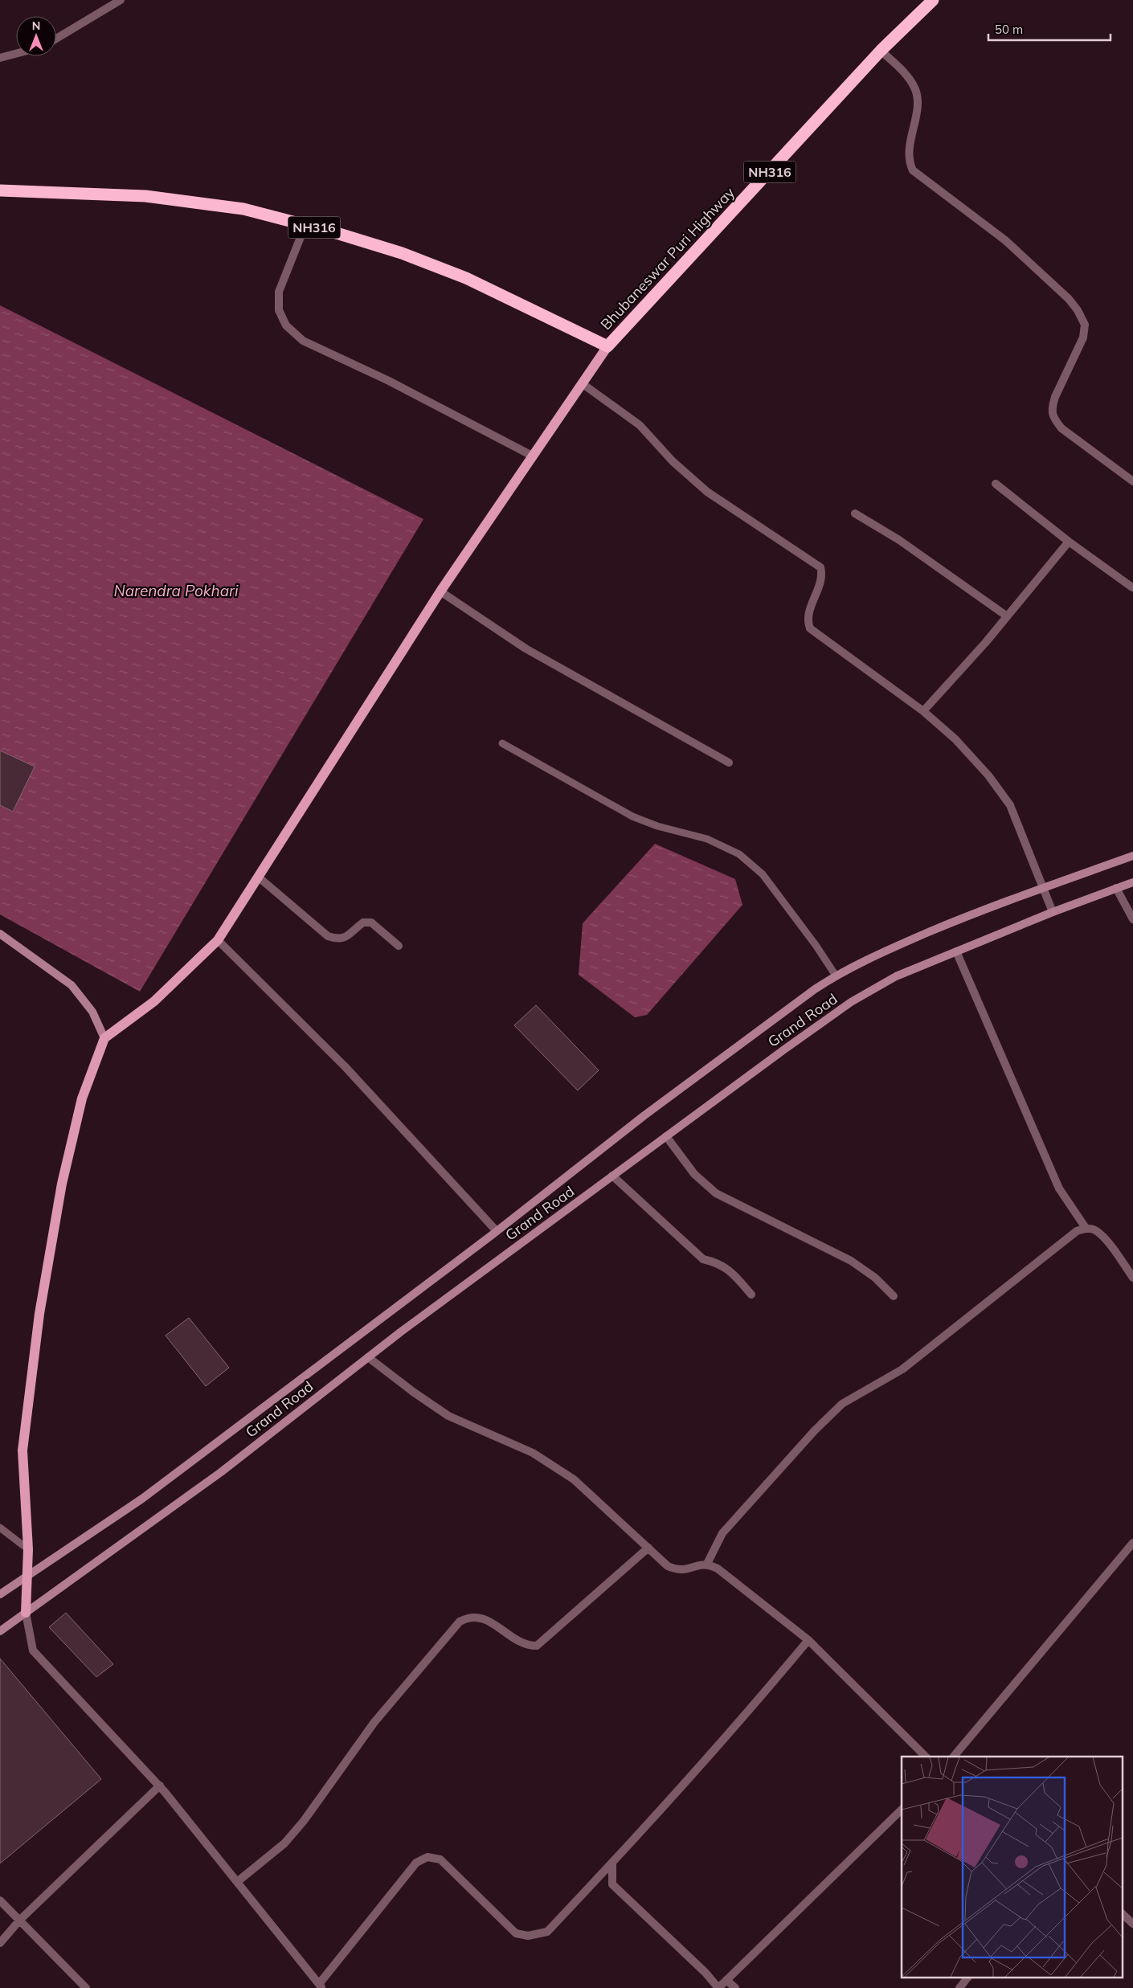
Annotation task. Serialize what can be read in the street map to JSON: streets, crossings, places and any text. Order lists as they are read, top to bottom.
{
  "streets": {
    "highway": ["NH316", "Bhubaneswar Puri Highway"],
    "main road": ["Grand Road"]
  },
  "crossings": [
    ["NH316", "Bhubaneswar Puri Highway"]
  ],
  "water": ["Narendra Pokhari"],
  "scale_bar": "50 m",
  "north": "top"
}
